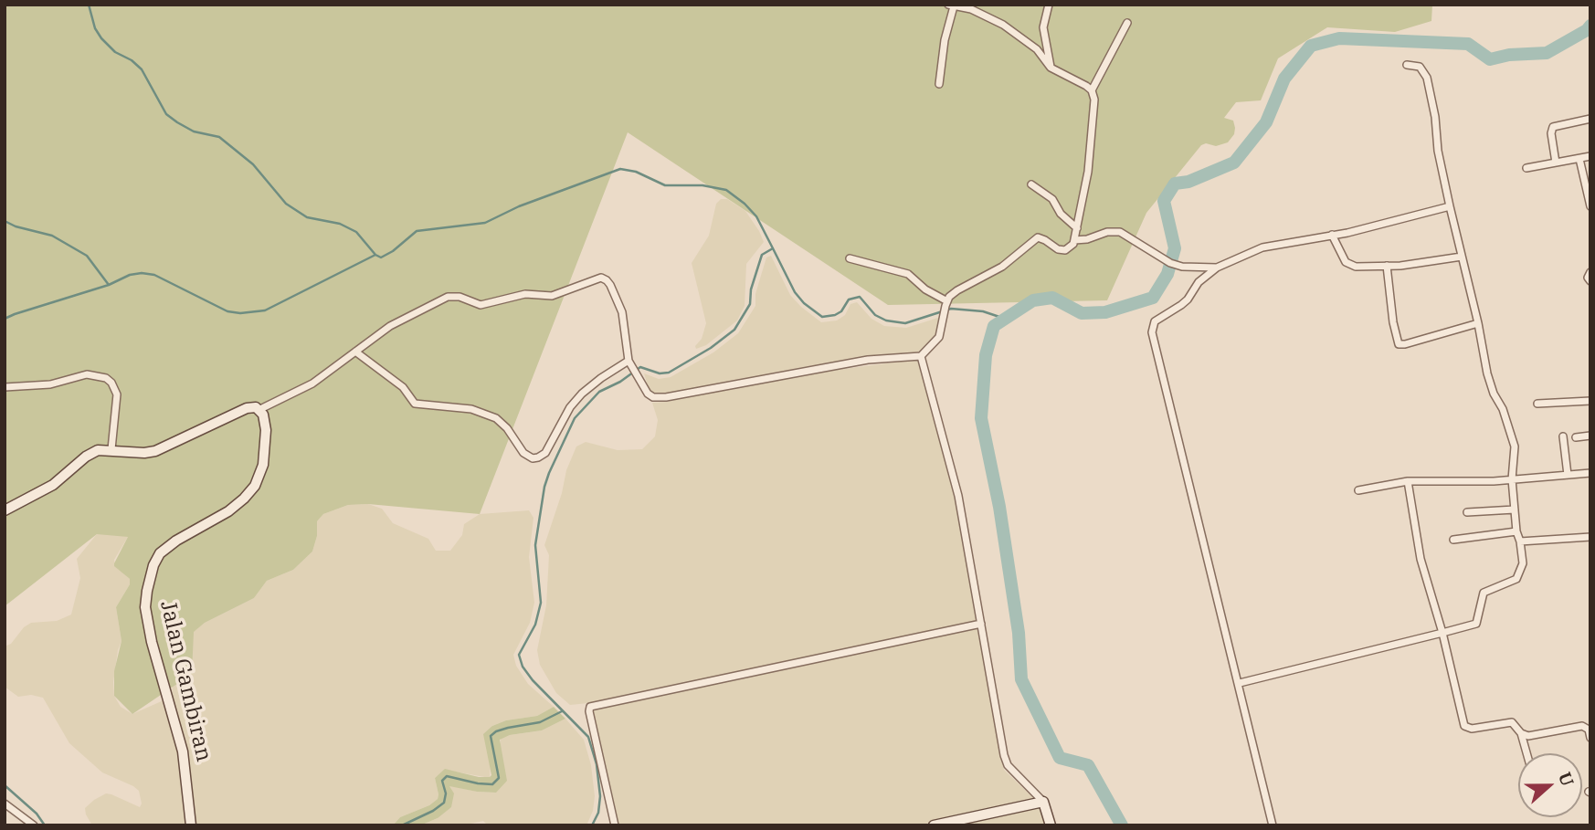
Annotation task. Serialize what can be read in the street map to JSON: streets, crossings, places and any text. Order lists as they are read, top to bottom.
{
  "streets": {
    "street": ["Jalan Gambiran"]
  },
  "north": "right"
}
